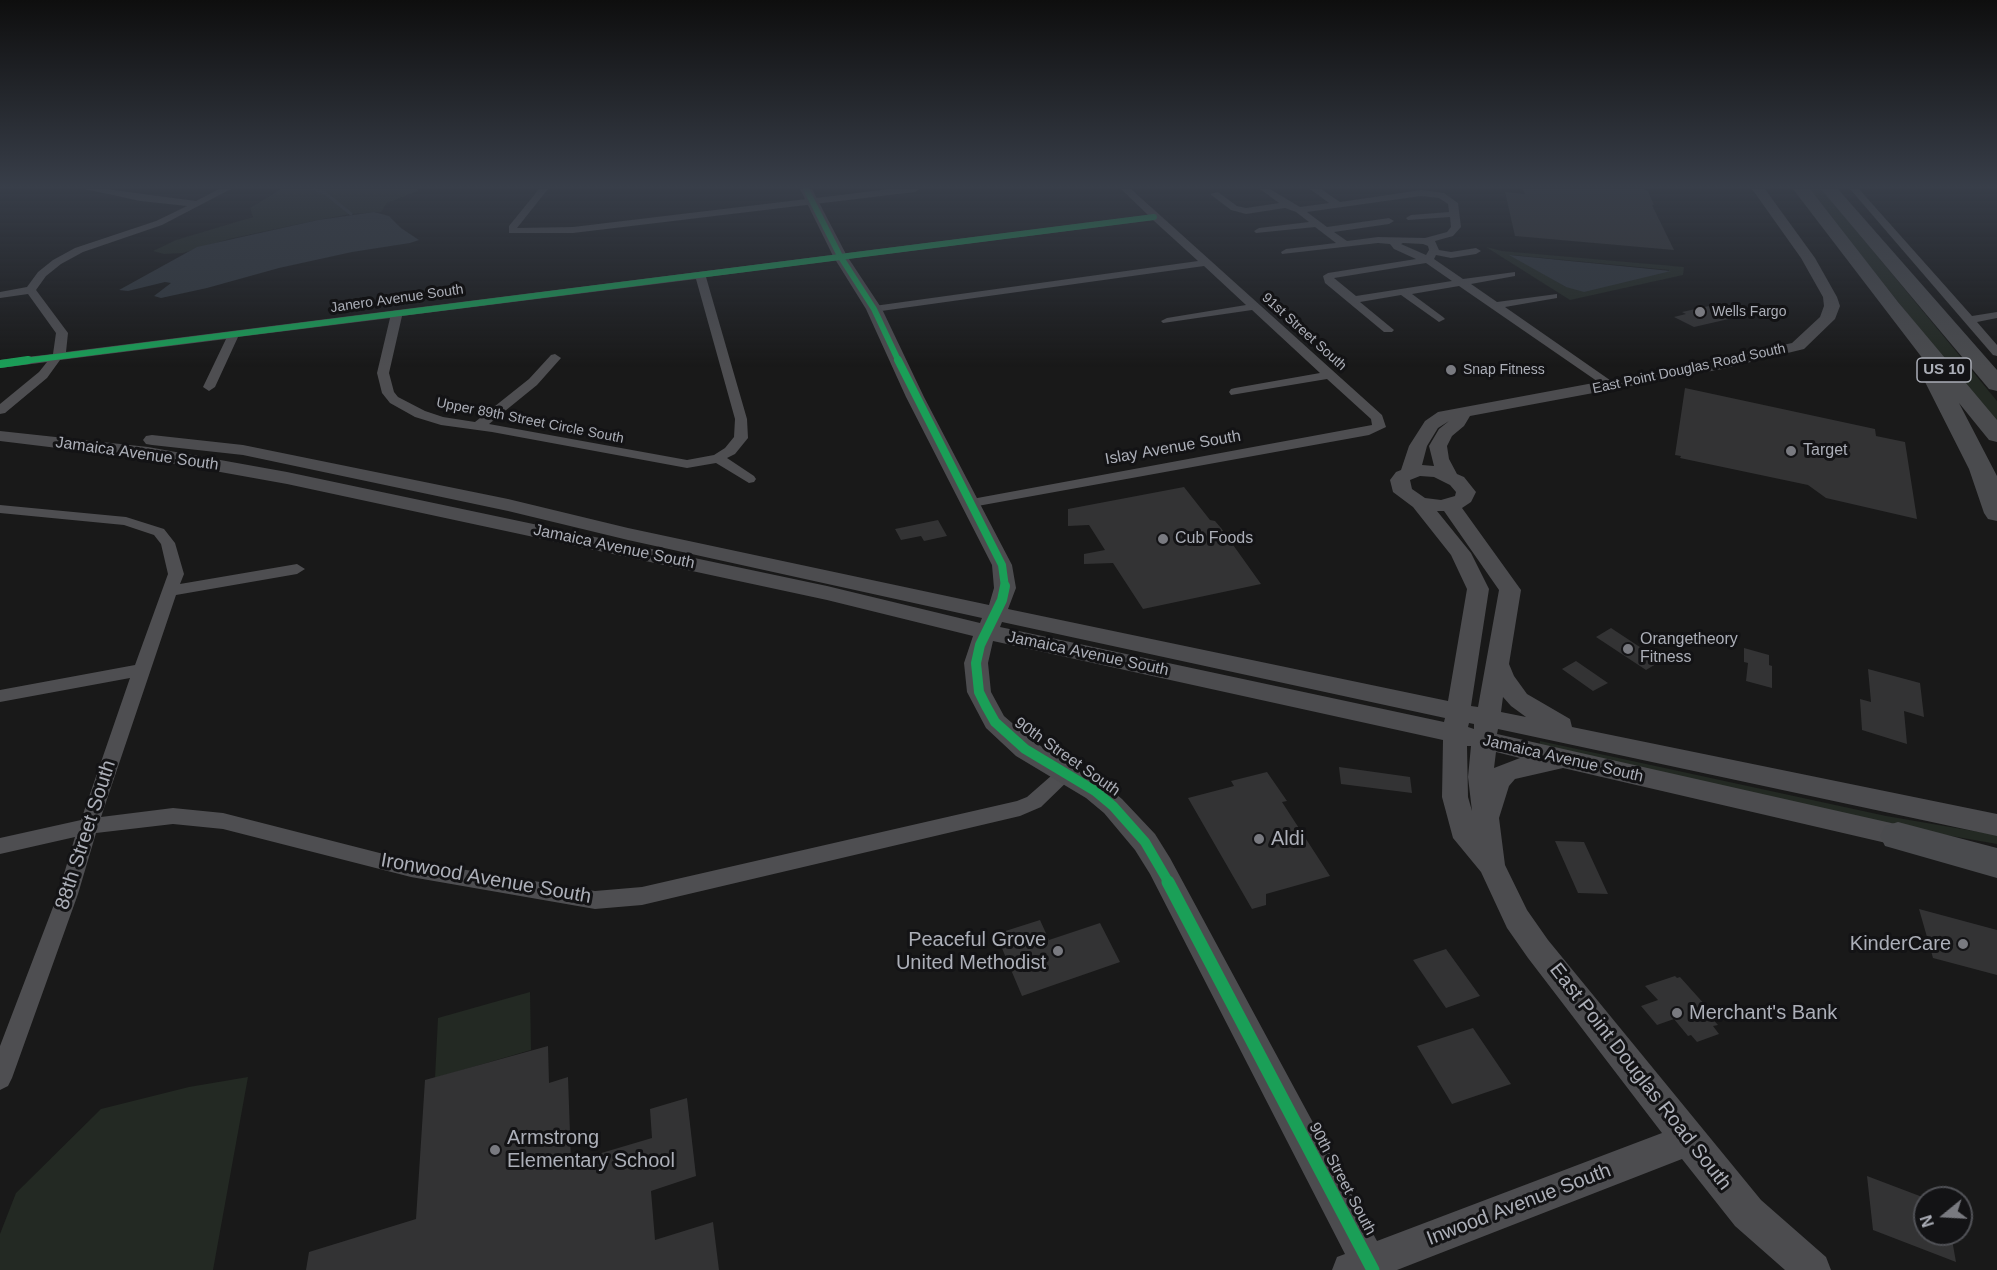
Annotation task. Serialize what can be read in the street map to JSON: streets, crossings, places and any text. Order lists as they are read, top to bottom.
{
  "streets": {
    "highway": ["US 10"],
    "street": [
      "Janero Avenue South",
      "91st Street South",
      "East Point Douglas Road South",
      "Upper 89th Street Circle South",
      "Islay Avenue South",
      "Jamaica Avenue South",
      "90th Street South",
      "88th Street South",
      "Ironwood Avenue South",
      "Inwood Avenue South"
    ]
  },
  "crossings": [
    ["Janero Avenue South", "Upper 89th Street Circle South"],
    ["Janero Avenue South", "90th Street South"],
    ["91st Street South", "Islay Avenue South"],
    ["East Point Douglas Road South", "Jamaica Avenue South"],
    ["East Point Douglas Road South", "Inwood Avenue South"],
    ["Islay Avenue South", "90th Street South"],
    ["Jamaica Avenue South", "90th Street South"],
    ["90th Street South", "Ironwood Avenue South"],
    ["90th Street South", "Inwood Avenue South"],
    ["88th Street South", "Ironwood Avenue South"]
  ],
  "places": [
    "Wells Fargo",
    "Snap Fitness",
    "Target",
    "Cub Foods",
    "Orangetheory Fitness",
    "Aldi",
    "KinderCare",
    "Peaceful Grove United Methodist",
    "Merchant's Bank",
    "Armstrong Elementary School"
  ],
  "north": "left"
}
